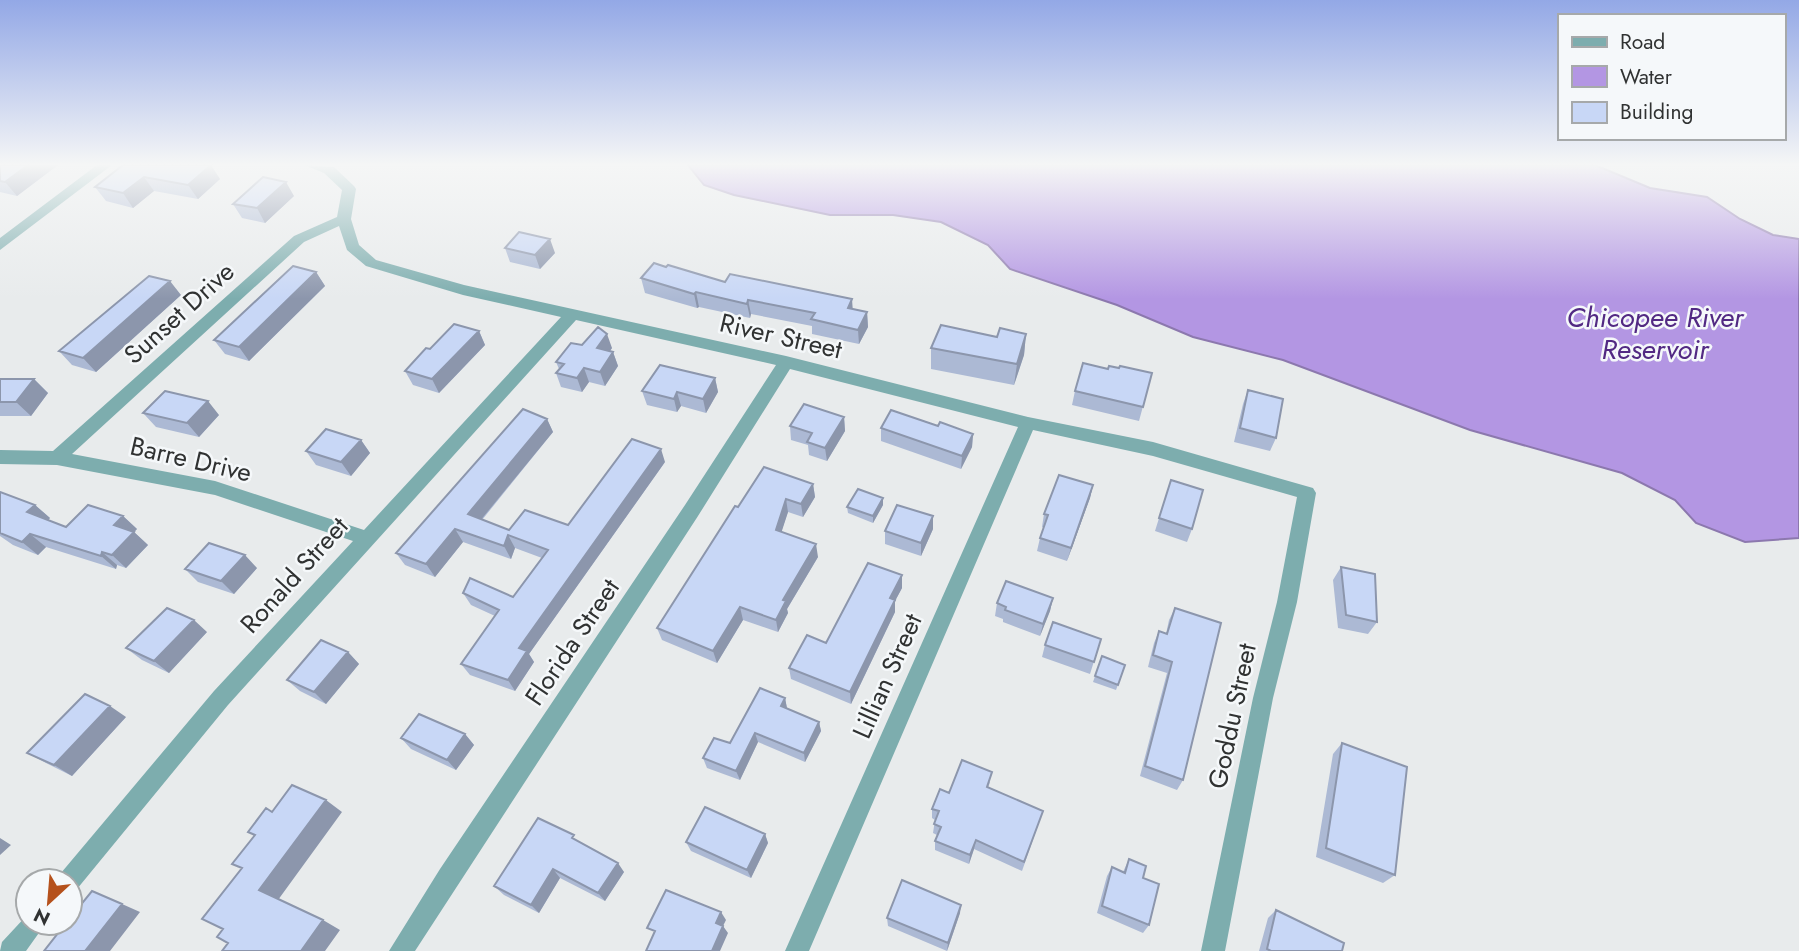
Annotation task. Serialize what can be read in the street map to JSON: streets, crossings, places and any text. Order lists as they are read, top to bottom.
{
  "streets": {
    "street": [
      "Sunset Drive",
      "River Street",
      "Barre Drive",
      "Ronald Street",
      "Florida Street",
      "Lillian Street",
      "Goddu Street"
    ]
  },
  "crossings": [
    ["Sunset Drive", "River Street"],
    ["Sunset Drive", "Barre Drive"],
    ["River Street", "Ronald Street"],
    ["River Street", "Florida Street"],
    ["River Street", "Lillian Street"],
    ["River Street", "Goddu Street"],
    ["Barre Drive", "Ronald Street"]
  ],
  "water": ["Chicopee River Reservoir"],
  "legend": ["Road", "Water", "Building"],
  "north": "bottom left"
}
